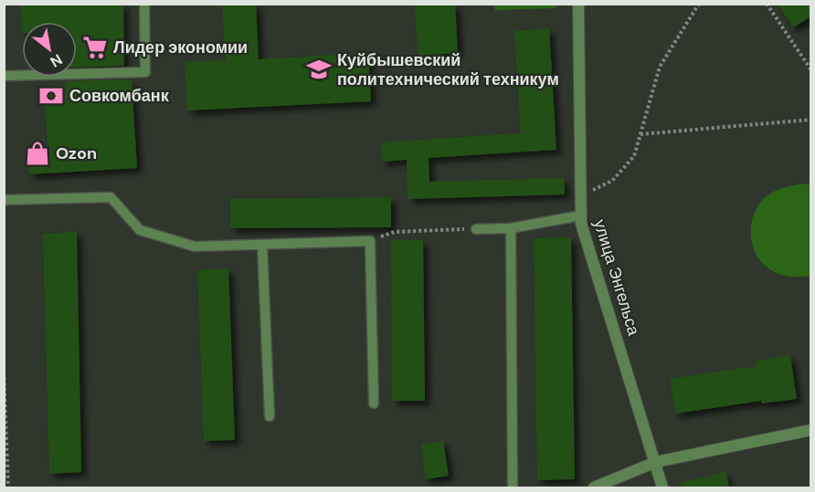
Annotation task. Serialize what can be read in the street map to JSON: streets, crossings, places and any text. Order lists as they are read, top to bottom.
{
  "streets": {
    "street": ["улица Энгельса"]
  },
  "places": {
    "supermarket": ["Лидер экономии"],
    "school or university": ["Куйбышевский политехнический техникум"],
    "bank": ["Совкомбанк"],
    "shop": ["Ozon"]
  },
  "north": "bottom right"
}
